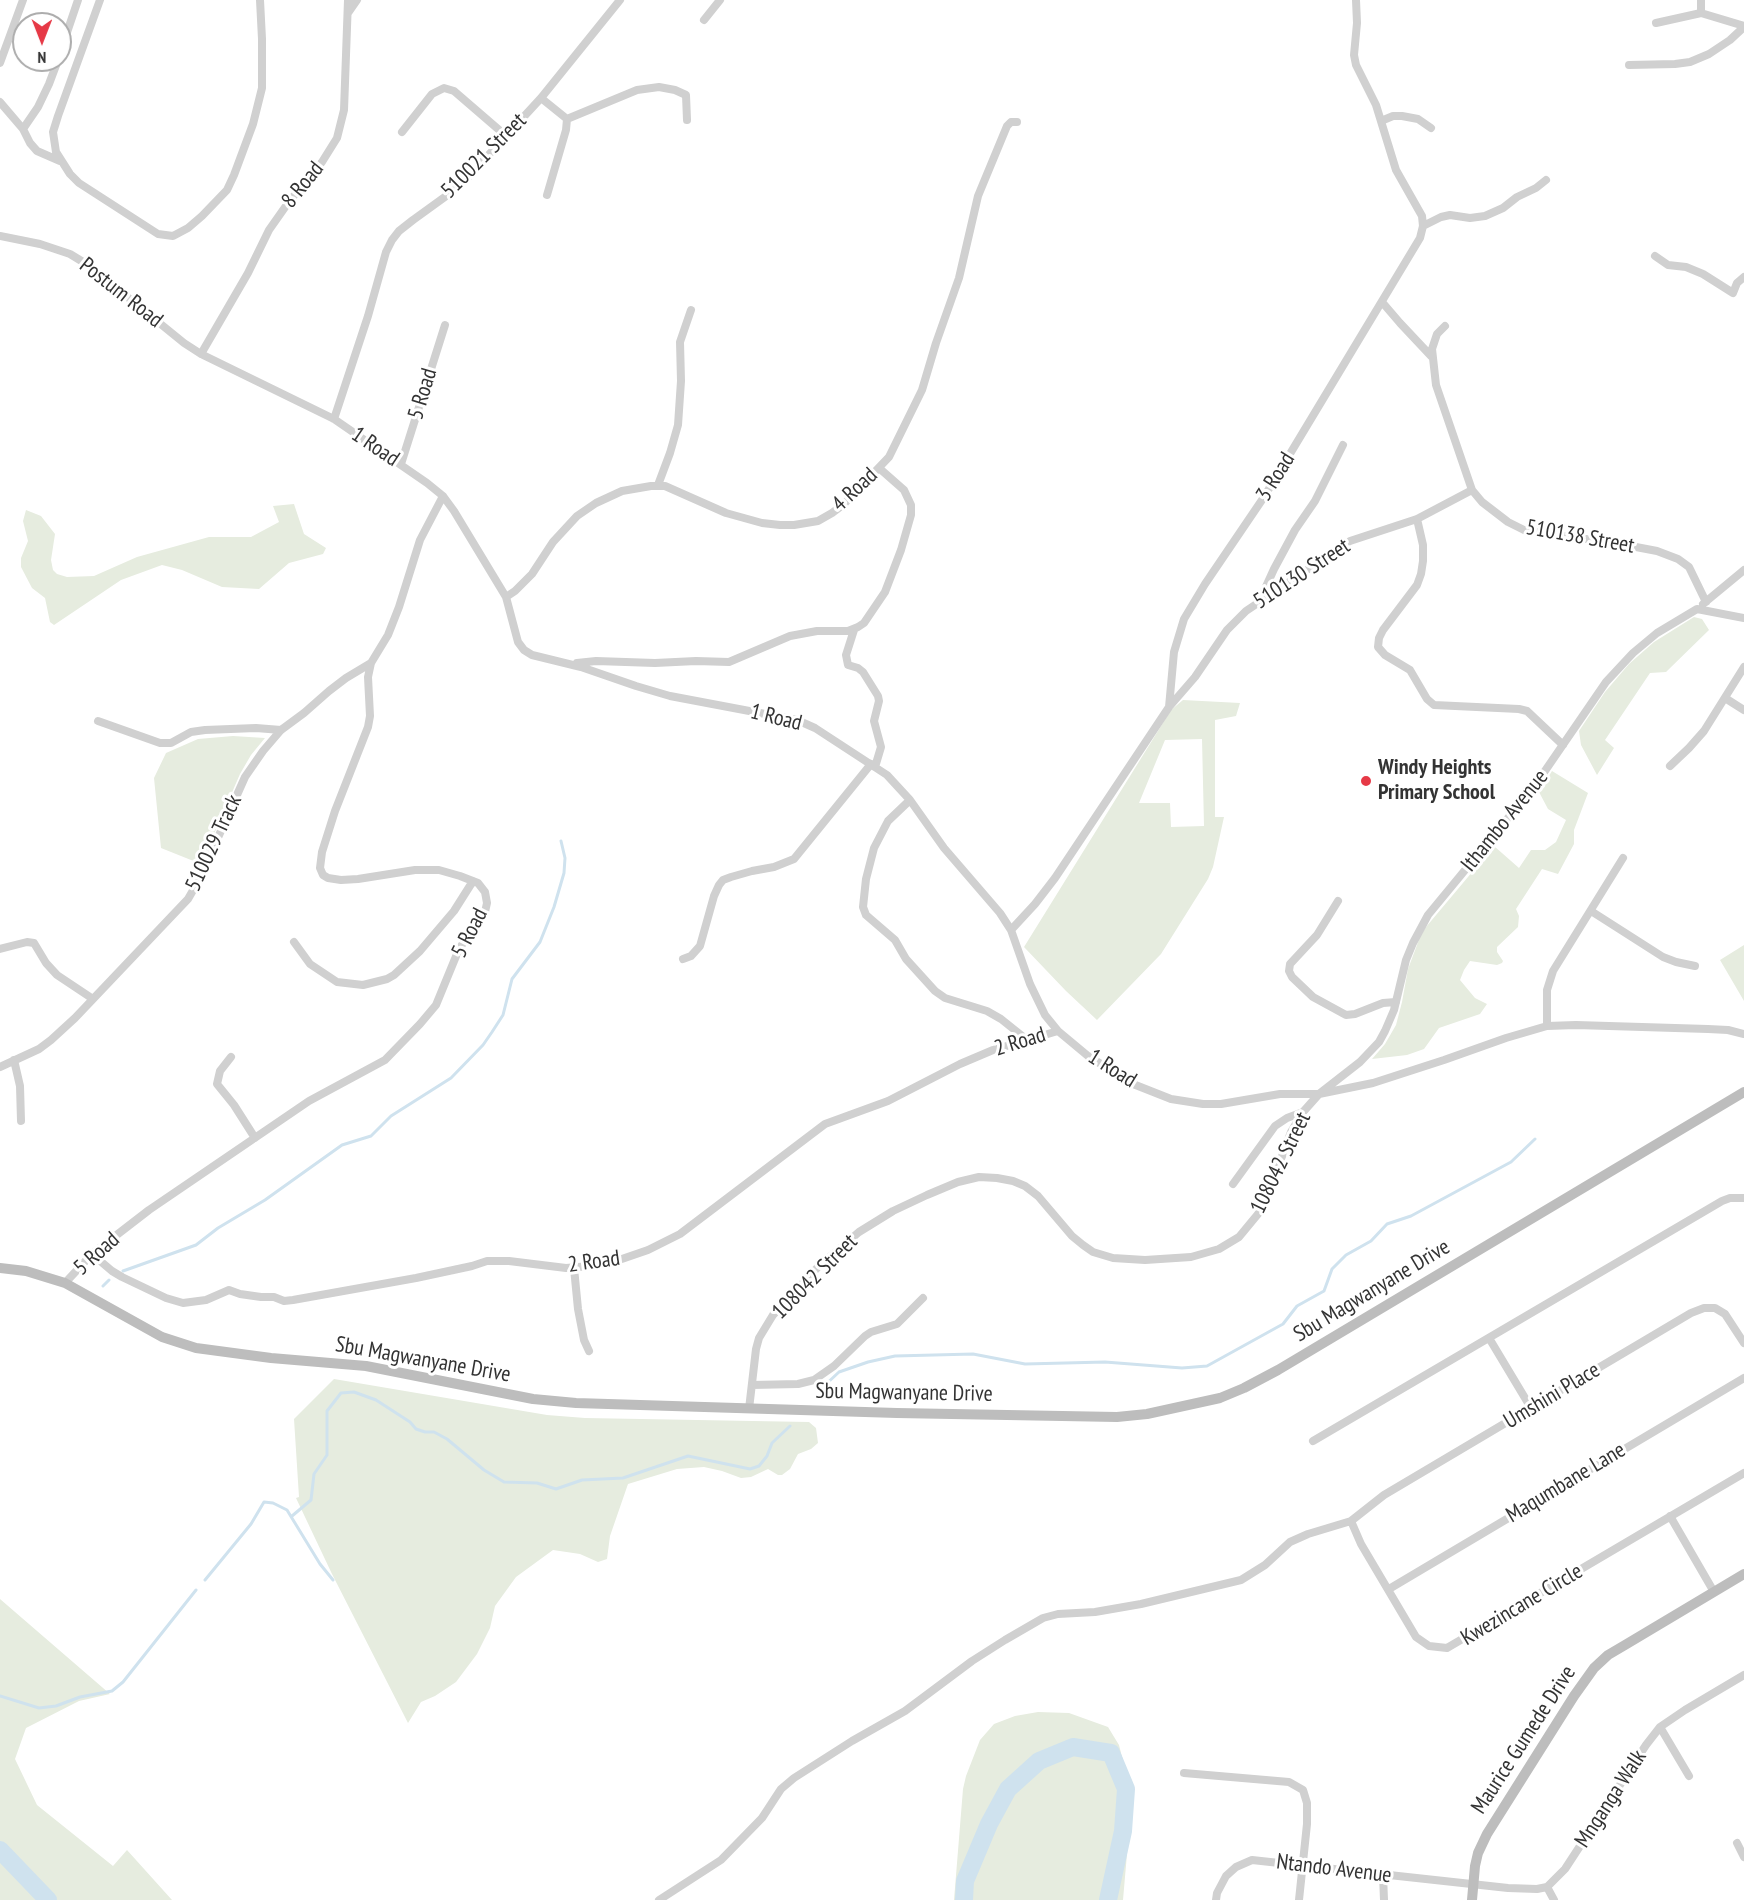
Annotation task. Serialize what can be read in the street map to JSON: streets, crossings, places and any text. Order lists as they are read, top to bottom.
{
  "streets": {
    "main road": ["Sbu Magwanyane Drive", "Maurice Gumede Drive"],
    "street": [
      "510021 Street",
      "8 Road",
      "Postum Road",
      "5 Road",
      "1 Road",
      "3 Road",
      "4 Road",
      "510138 Street",
      "510130 Street",
      "Ithambo Avenue",
      "510029 Track",
      "2 Road",
      "108042 Street",
      "Umshini Place",
      "Maqumbane Lane",
      "Kwezincane Circle",
      "Mnganga Walk",
      "Ntando Avenue"
    ]
  },
  "crossings": [
    ["510021 Street", "1 Road"],
    ["8 Road", "Postum Road"],
    ["8 Road", "1 Road"],
    ["Postum Road", "1 Road"],
    ["5 Road", "1 Road"],
    ["5 Road", "510029 Track"],
    ["5 Road", "2 Road"],
    ["5 Road", "Sbu Magwanyane Drive"],
    ["1 Road", "3 Road"],
    ["1 Road", "4 Road"],
    ["1 Road", "Ithambo Avenue"],
    ["1 Road", "2 Road"],
    ["1 Road", "108042 Street"],
    ["3 Road", "510130 Street"],
    ["510138 Street", "510130 Street"],
    ["510138 Street", "Ithambo Avenue"],
    ["Ithambo Avenue", "108042 Street"],
    ["108042 Street", "Sbu Magwanyane Drive"],
    ["Umshini Place", "Kwezincane Circle"],
    ["Maqumbane Lane", "Kwezincane Circle"],
    ["Maurice Gumede Drive", "Ntando Avenue"]
  ],
  "places": ["Windy Heights Primary School"],
  "north": "bottom"
}
